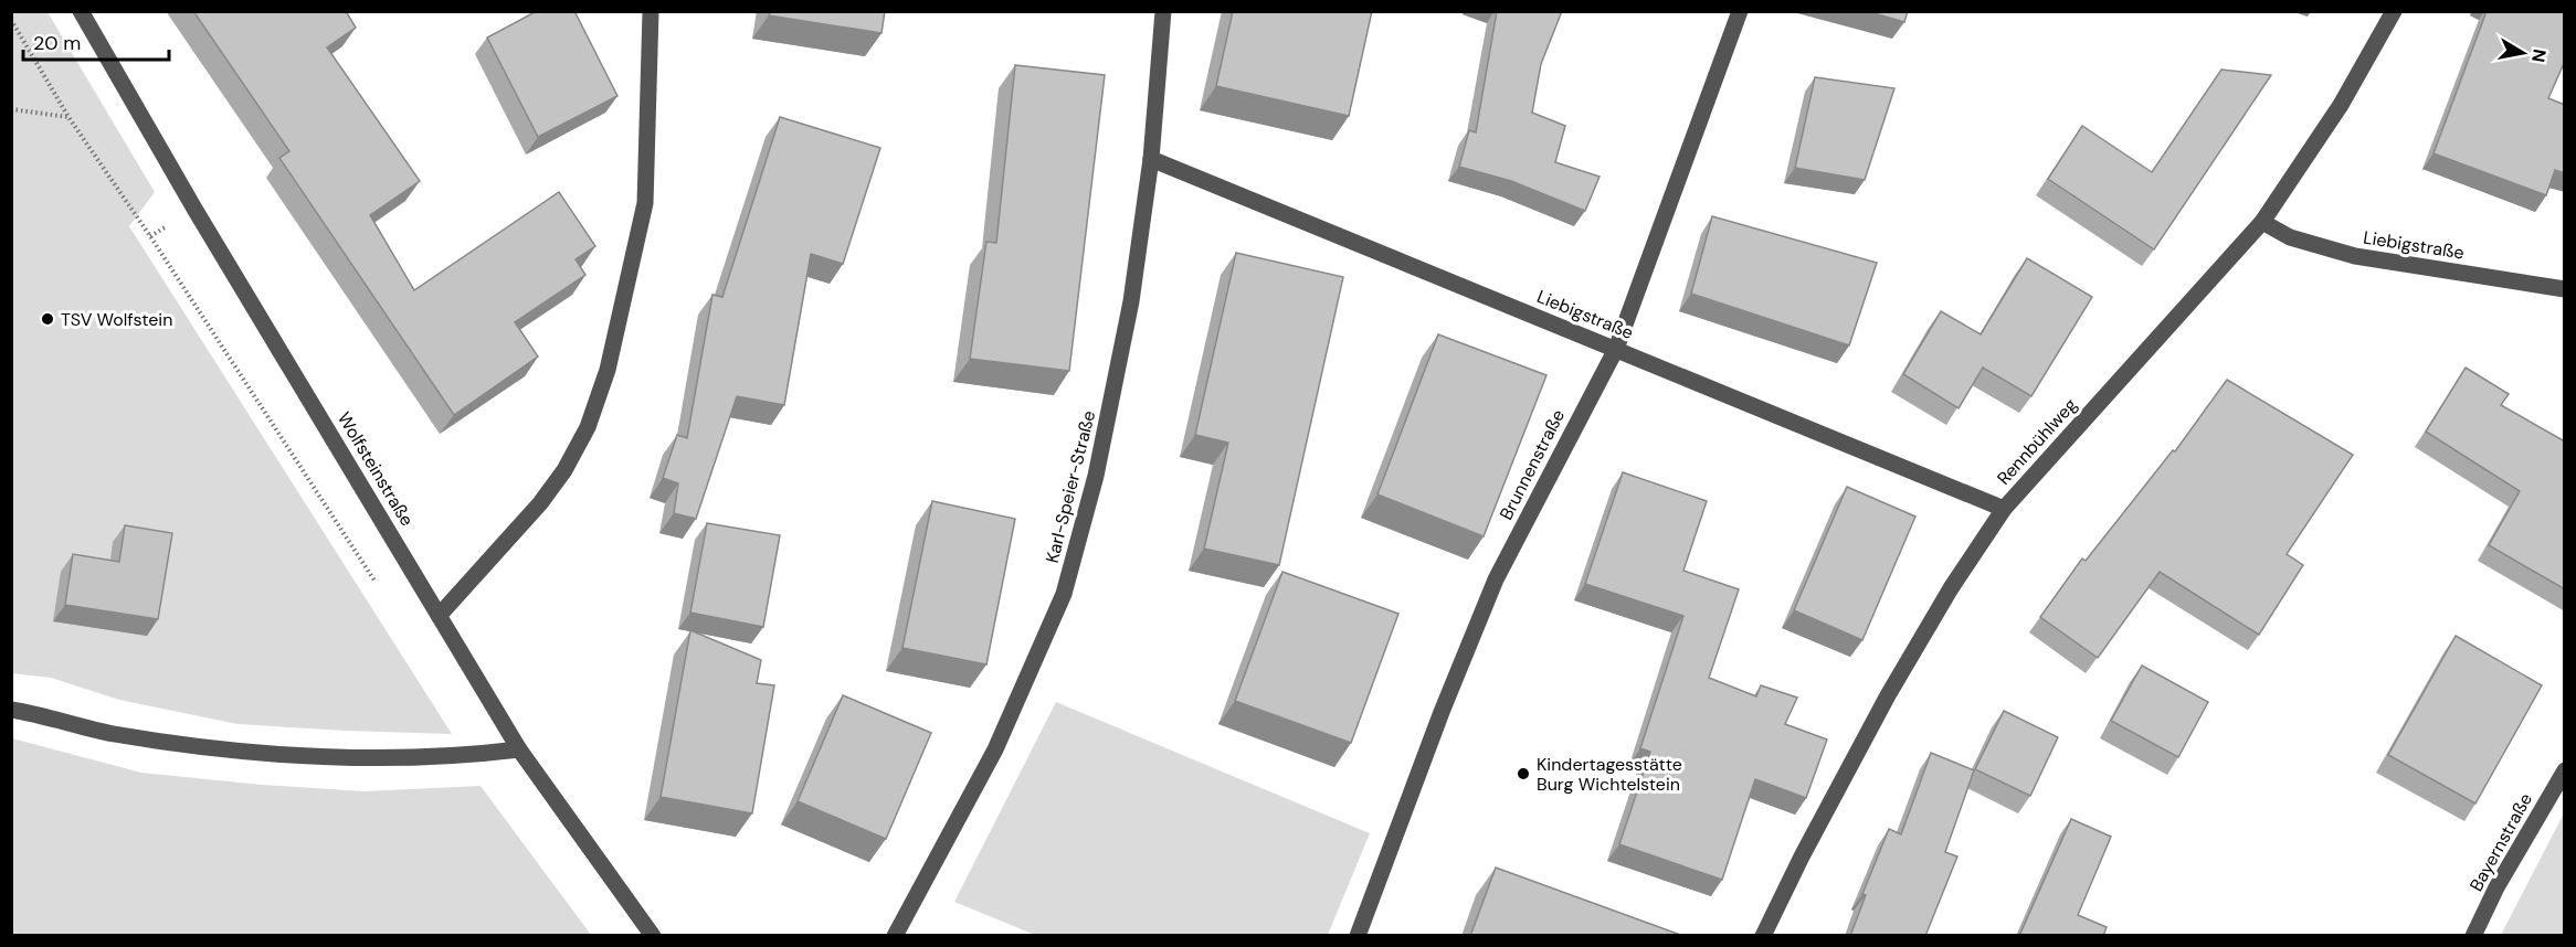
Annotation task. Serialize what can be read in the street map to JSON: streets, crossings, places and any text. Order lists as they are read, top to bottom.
{
  "streets": {
    "street": [
      "Liebigstraße",
      "Rennbühlweg",
      "Brunnenstraße",
      "Wolfsteinstraße",
      "Karl-Speier-Straße",
      "Bayernstraße"
    ]
  },
  "crossings": [
    ["Liebigstraße", "Rennbühlweg"],
    ["Liebigstraße", "Brunnenstraße"],
    ["Liebigstraße", "Karl-Speier-Straße"]
  ],
  "places": ["TSV Wolfstein", "Kindertagesstätte Burg Wichtelstein"],
  "scale_bar": "20 m",
  "north": "right"
}
